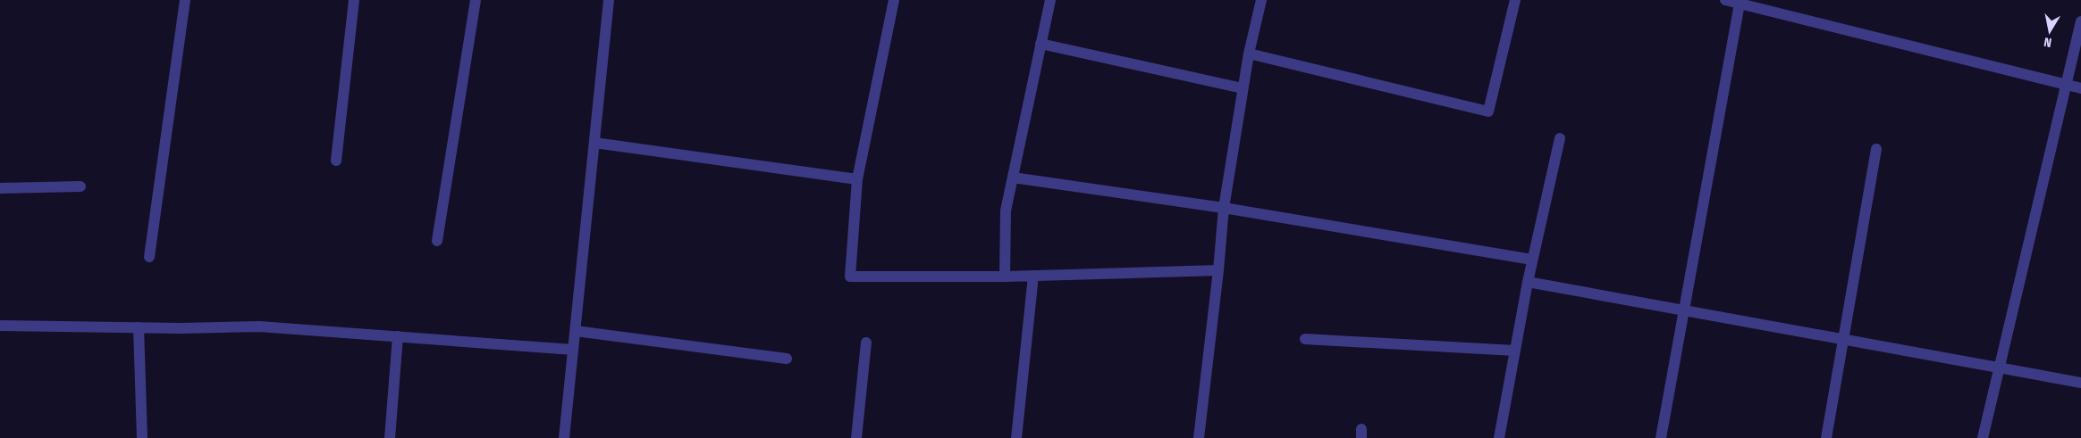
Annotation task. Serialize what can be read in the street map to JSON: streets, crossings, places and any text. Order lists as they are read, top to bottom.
{
  "north": "bottom"
}
